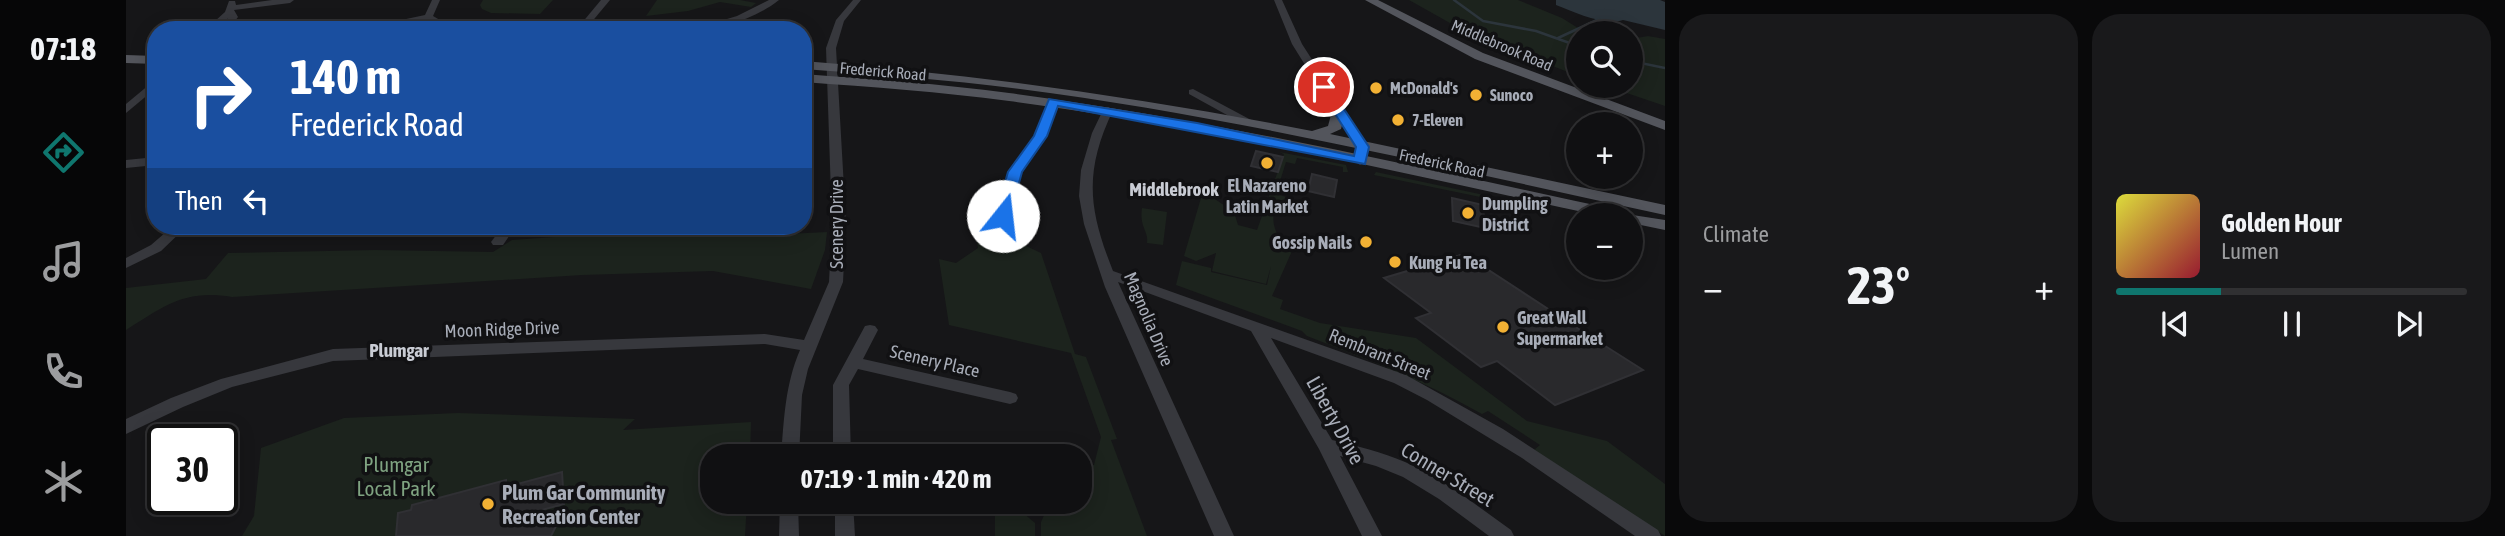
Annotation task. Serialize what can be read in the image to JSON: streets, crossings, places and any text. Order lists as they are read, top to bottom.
{
  "streets": {
    "main road": ["Middlebrook Road", "Frederick Road"],
    "street": [
      "Scenery Drive",
      "Magnolia Drive",
      "Moon Ridge Drive",
      "Rembrant Street",
      "Scenery Place",
      "Liberty Drive",
      "Conner Street"
    ]
  },
  "crossings": [
    ["Frederick Road", "Scenery Drive"],
    ["Frederick Road", "Magnolia Drive"],
    ["Scenery Drive", "Moon Ridge Drive"],
    ["Magnolia Drive", "Rembrant Street"],
    ["Rembrant Street", "Liberty Drive"],
    ["Liberty Drive", "Conner Street"]
  ],
  "districts": ["Middlebrook", "Plumgar"],
  "parks": ["Plumgar Local Park"],
  "places": [
    "McDonald's",
    "Sunoco",
    "7-Eleven",
    "El Nazareno Latin Market",
    "Dumpling District",
    "Gossip Nails",
    "Kung Fu Tea",
    "Great Wall Supermarket",
    "Plum Gar Community Recreation Center"
  ],
  "page": {
    "tabs": "07:18",
    "tile": "Climate",
    "map_buttons": ["+", "−"],
    "turn": ["140 m", "Frederick Road"],
    "then": "Then",
    "song": ["Golden Hour", "Lumen"],
    "heat": ["−", "23°", "+"],
    "limit": "30",
    "trip": "07:19 · 1 min · 420 m"
  }
}
